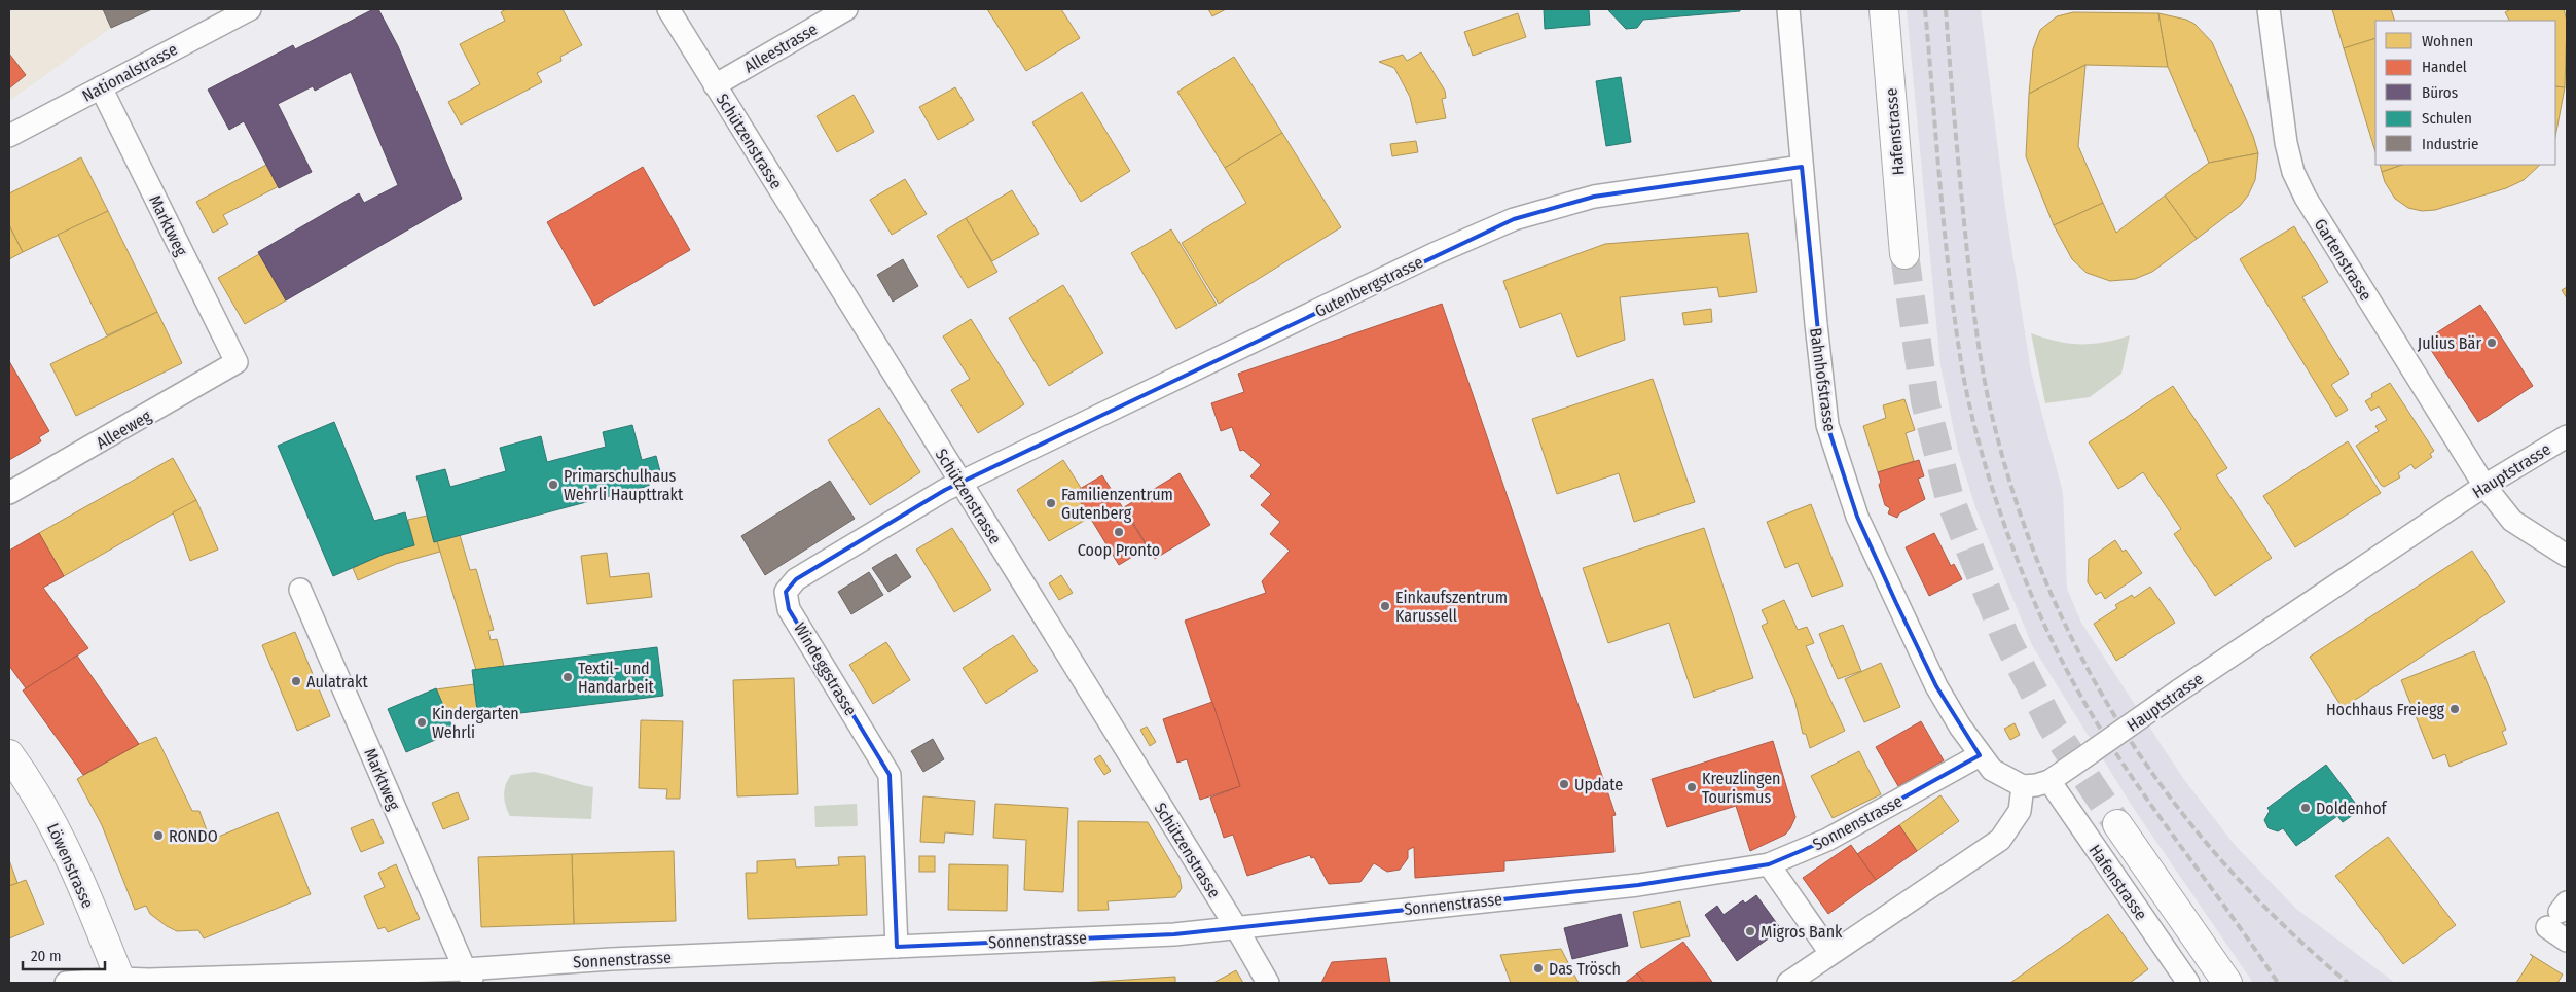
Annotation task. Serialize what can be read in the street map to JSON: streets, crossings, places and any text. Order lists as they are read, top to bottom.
{
  "streets": {
    "main road": ["Hafenstrasse", "Löwenstrasse"],
    "street": [
      "Alleestrasse",
      "Nationalstrasse",
      "Schützenstrasse",
      "Marktweg",
      "Gartenstrasse",
      "Gutenbergstrasse",
      "Bahnhofstrasse",
      "Alleeweg",
      "Hauptstrasse",
      "Windeggstrasse",
      "Sonnenstrasse"
    ]
  },
  "crossings": [
    ["Alleestrasse", "Schützenstrasse"],
    ["Nationalstrasse", "Marktweg"],
    ["Hafenstrasse", "Hauptstrasse"],
    ["Schützenstrasse", "Gutenbergstrasse"],
    ["Schützenstrasse", "Windeggstrasse"],
    ["Schützenstrasse", "Sonnenstrasse"],
    ["Marktweg", "Alleeweg"],
    ["Marktweg", "Sonnenstrasse"],
    ["Gartenstrasse", "Hauptstrasse"],
    ["Gutenbergstrasse", "Bahnhofstrasse"],
    ["Gutenbergstrasse", "Windeggstrasse"],
    ["Bahnhofstrasse", "Hauptstrasse"],
    ["Bahnhofstrasse", "Sonnenstrasse"],
    ["Windeggstrasse", "Sonnenstrasse"],
    ["Sonnenstrasse", "Löwenstrasse"]
  ],
  "places": [
    "Julius Bär",
    "Primarschulhaus Wehrli Haupttrakt",
    "Familienzentrum Gutenberg",
    "Coop Pronto",
    "Einkaufszentrum Karussell",
    "Textil- und Handarbeit",
    "Aulatrakt",
    "Hochhaus Freiegg",
    "Kindergarten Wehrli",
    "Update",
    "Kreuzlingen Tourismus",
    "Doldenhof",
    "RONDO",
    "Migros Bank",
    "Das Trösch"
  ],
  "legend": [
    "Wohnen",
    "Handel",
    "Büros",
    "Schulen",
    "Industrie"
  ],
  "scale_bar": "20 m"
}
